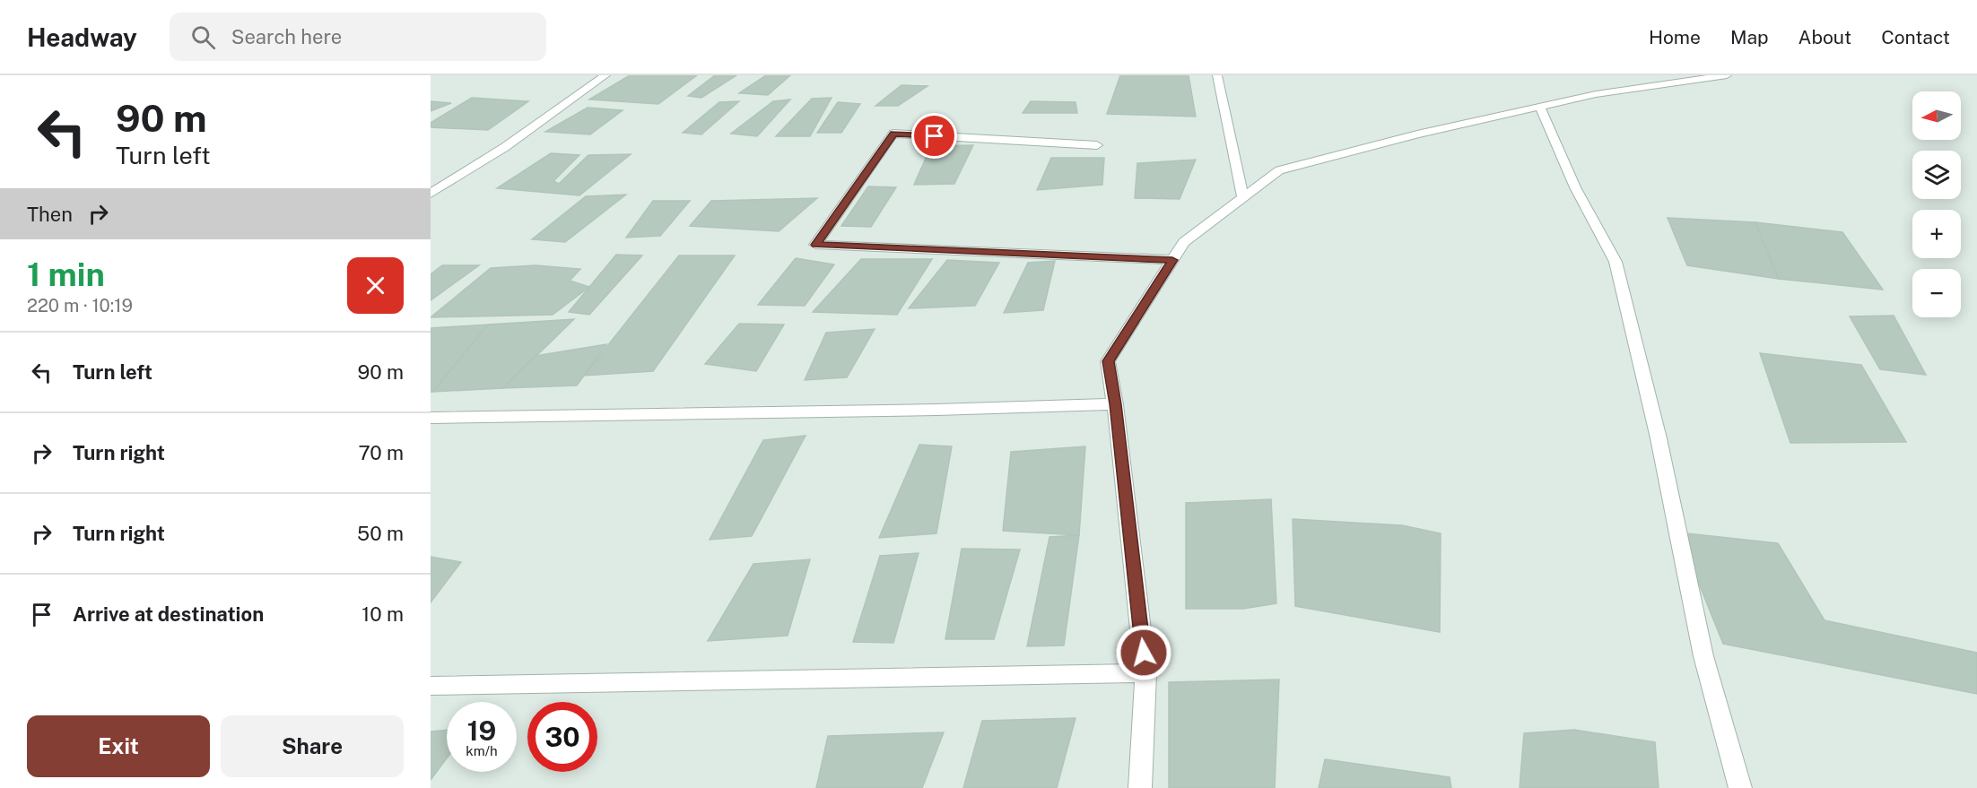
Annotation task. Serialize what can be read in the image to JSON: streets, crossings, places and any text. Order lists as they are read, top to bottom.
{
  "north": "left",
  "page": {
    "header": "Headway",
    "search": "Search here",
    "nav": [
      "Home",
      "Map",
      "About",
      "Contact"
    ],
    "turn": ["90 m", "Turn left"],
    "map_buttons": ["+", "−"],
    "then": "Then",
    "heading": ["1 min", "220 m · 10:19"],
    "list": [
      {
        "name": "Turn left",
        "value": "90 m"
      },
      {
        "name": "Turn right",
        "value": "70 m"
      },
      {
        "name": "Turn right",
        "value": "50 m"
      },
      {
        "name": "Arrive at destination",
        "value": "10 m"
      }
    ],
    "speed": "19 km/h",
    "limit": "30",
    "buttons": ["Exit", "Share"]
  }
}
